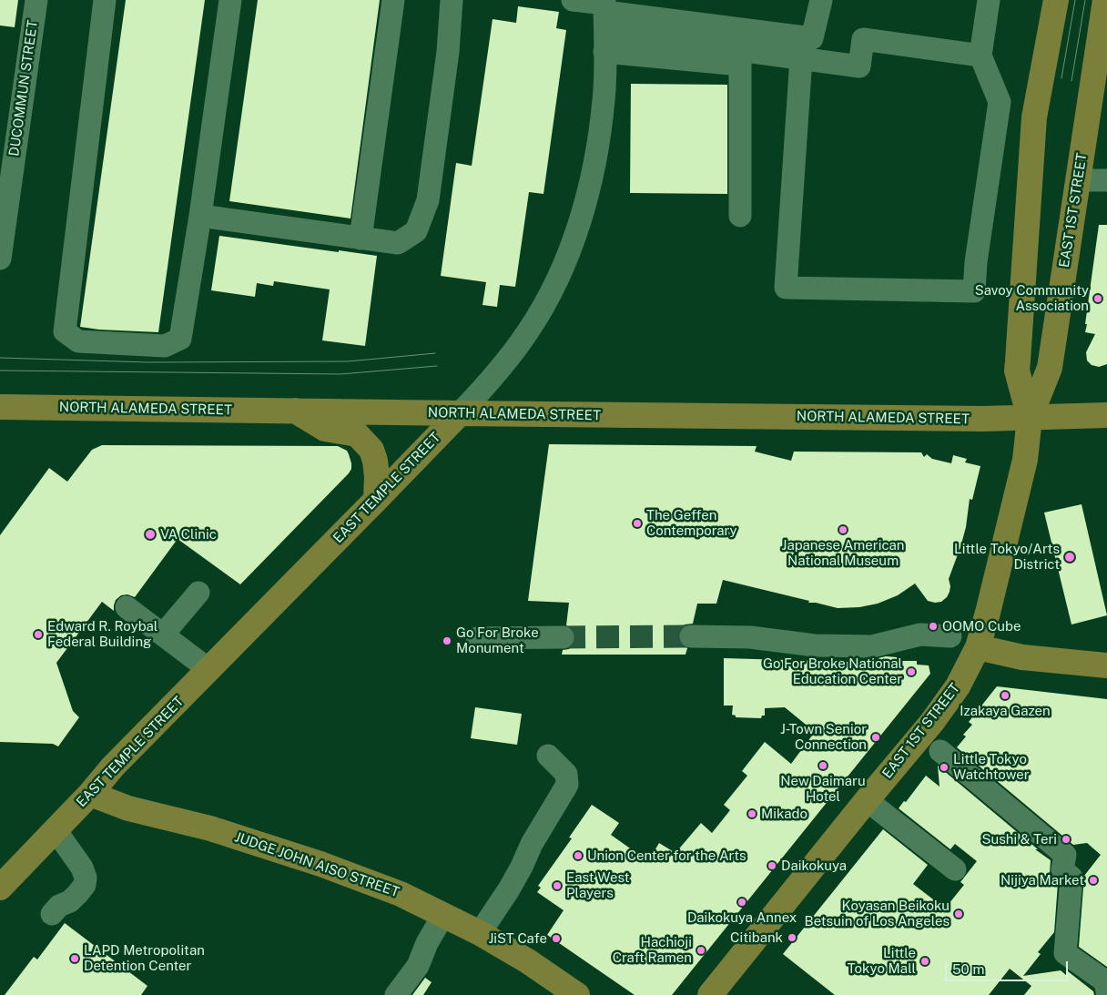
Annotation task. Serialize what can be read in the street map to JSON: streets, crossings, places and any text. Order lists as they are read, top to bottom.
{
  "streets": {
    "main road": [
      "EAST 1ST STREET",
      "NORTH ALAMEDA STREET",
      "EAST TEMPLE STREET",
      "JUDGE JOHN AISO STREET"
    ],
    "street": ["DUCOMMUN STREET"]
  },
  "crossings": [
    ["EAST 1ST STREET", "NORTH ALAMEDA STREET"],
    ["NORTH ALAMEDA STREET", "EAST TEMPLE STREET"],
    ["EAST TEMPLE STREET", "JUDGE JOHN AISO STREET"]
  ],
  "places": [
    "Savoy Community Association",
    "The Geffen Contemporary",
    "Japanese American National Museum",
    "VA Clinic",
    "Little Tokyo/Arts District",
    "OOMO Cube",
    "Edward R. Roybal Federal Building",
    "Go For Broke Monument",
    "Go For Broke National Education Center",
    "Izakaya Gazen",
    "J-Town Senior Connection",
    "New Daimaru Hotel",
    "Little Tokyo Watchtower",
    "Mikado",
    "Sushi & Teri",
    "Union Center for the Arts",
    "Daikokuya",
    "Nijiya Market",
    "East West Players",
    "Daikokuya Annex",
    "Koyasan Beikoku Betsuin of Los Angeles",
    "Citibank",
    "JiST Cafe",
    "Hachioji Craft Ramen",
    "LAPD Metropolitan Detention Center",
    "Little Tokyo Mall"
  ],
  "scale_bar": "50 m"
}
